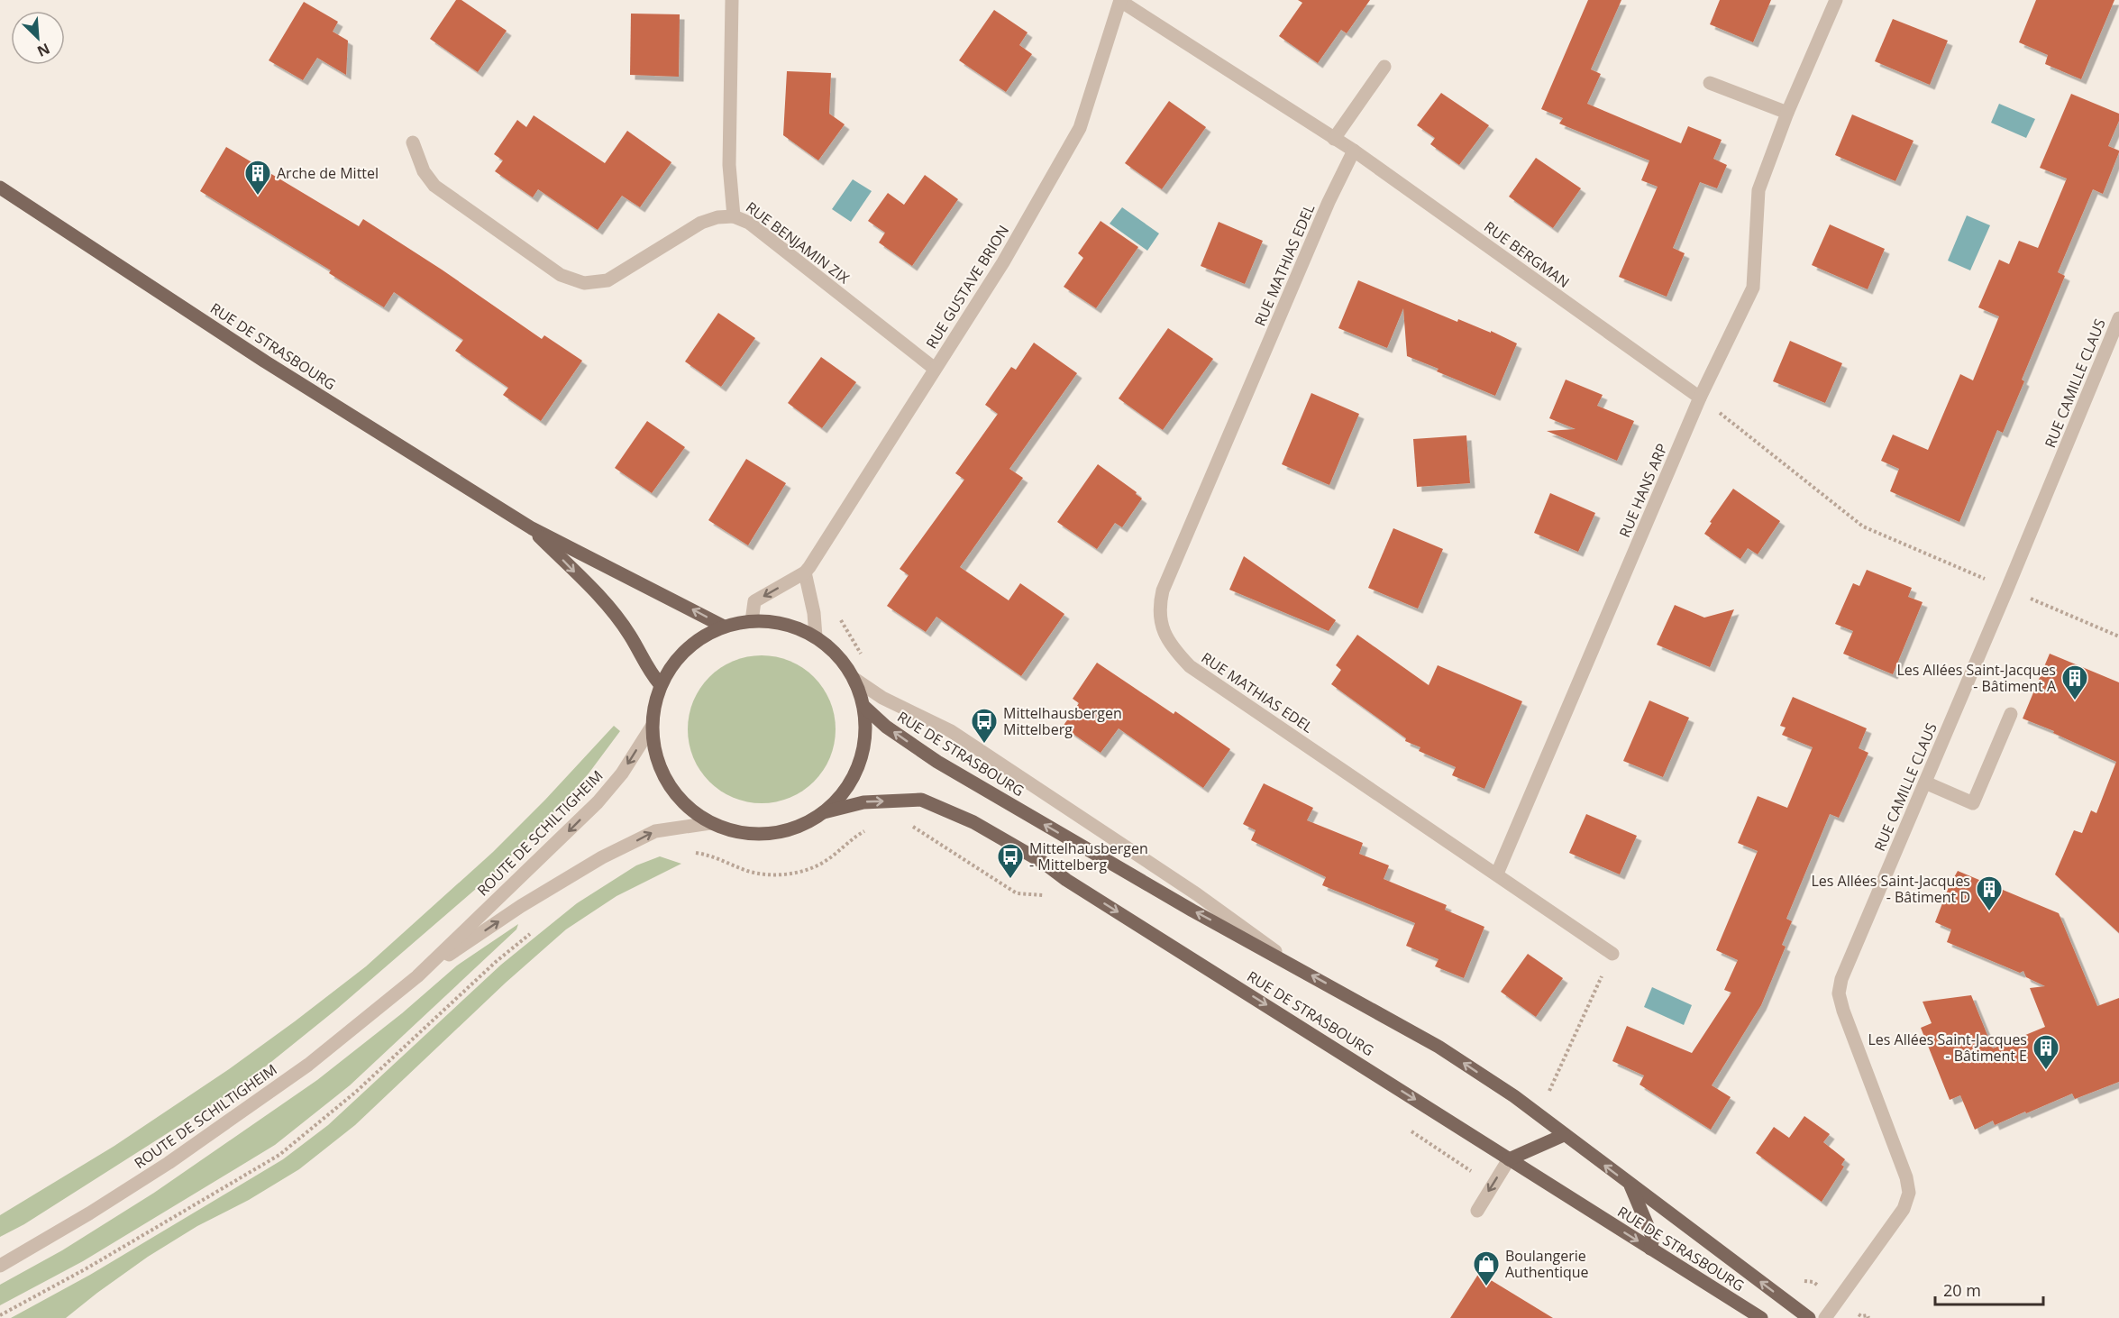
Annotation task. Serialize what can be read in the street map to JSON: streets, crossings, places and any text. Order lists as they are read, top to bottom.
{
  "streets": {
    "main road": ["RUE DE STRASBOURG"],
    "street": [
      "RUE BENJAMIN ZIX",
      "RUE BERGMAN",
      "RUE MATHIAS EDEL",
      "RUE GUSTAVE BRION",
      "RUE CAMILLE CLAUS",
      "RUE HANS ARP",
      "ROUTE DE SCHILTIGHEIM"
    ]
  },
  "crossings": [
    ["RUE BENJAMIN ZIX", "RUE GUSTAVE BRION"],
    ["RUE BERGMAN", "RUE MATHIAS EDEL"],
    ["RUE BERGMAN", "RUE GUSTAVE BRION"],
    ["RUE BERGMAN", "RUE HANS ARP"],
    ["RUE MATHIAS EDEL", "RUE HANS ARP"]
  ],
  "places": {
    "building": [
      "Arche de Mittel",
      "Les Allées Saint-Jacques - Bâtiment A",
      "Les Allées Saint-Jacques - Bâtiment D",
      "Les Allées Saint-Jacques - Bâtiment E"
    ],
    "bus stop": ["Mittelhausbergen Mittelberg", "Mittelhausbergen - Mittelberg"],
    "shop": ["Boulangerie Authentique"]
  },
  "scale_bar": "20 m",
  "north": "bottom right"
}
